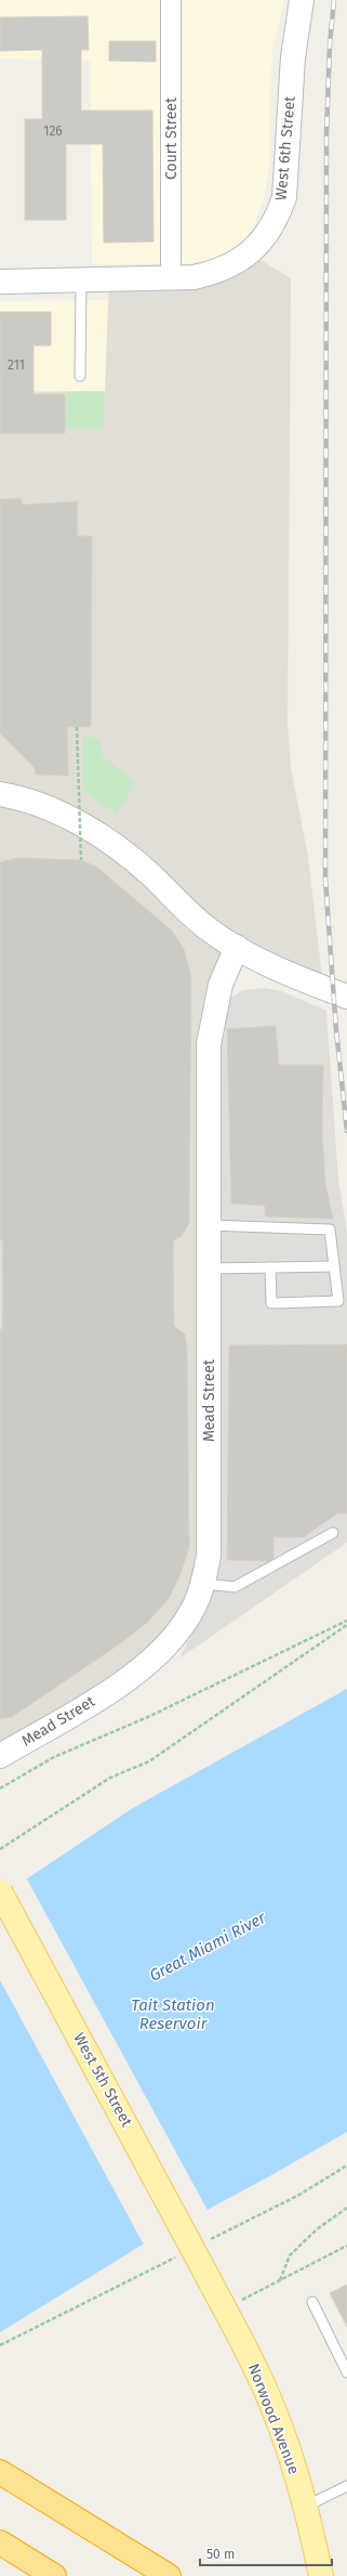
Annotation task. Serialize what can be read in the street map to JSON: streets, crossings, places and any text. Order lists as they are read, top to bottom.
{
  "streets": {
    "main road": ["West 5th Street", "Norwood Avenue"],
    "street": ["Court Street", "West 6th Street", "Mead Street"]
  },
  "crossings": [
    ["Court Street", "West 6th Street"],
    ["West 5th Street", "Norwood Avenue"]
  ],
  "water": ["Great Miami River", "Tait Station Reservoir"],
  "house_numbers": ["126", "211"],
  "scale_bar": "50 m"
}
